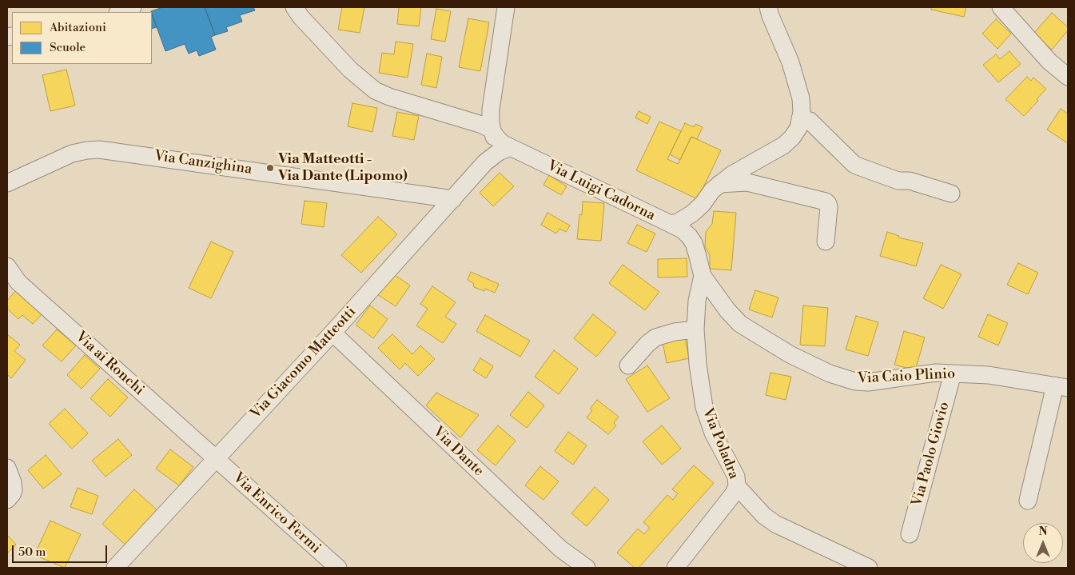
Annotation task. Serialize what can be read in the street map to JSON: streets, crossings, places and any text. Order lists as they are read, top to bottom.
{
  "streets": {
    "street": [
      "Via Canzighina",
      "Via Luigi Cadorna",
      "Via Giacomo Matteotti",
      "Via ai Ronchi",
      "Via Caio Plinio",
      "Via Poladra",
      "Via Dante",
      "Via Paolo Giovio",
      "Via Enrico Fermi"
    ]
  },
  "crossings": [
    ["Via Canzighina", "Via Giacomo Matteotti"],
    ["Via Luigi Cadorna", "Via Giacomo Matteotti"],
    ["Via Luigi Cadorna", "Via Caio Plinio"],
    ["Via Giacomo Matteotti", "Via ai Ronchi"],
    ["Via Giacomo Matteotti", "Via Dante"],
    ["Via Giacomo Matteotti", "Via Enrico Fermi"],
    ["Via ai Ronchi", "Via Enrico Fermi"],
    ["Via Caio Plinio", "Via Poladra"],
    ["Via Caio Plinio", "Via Paolo Giovio"]
  ],
  "places": ["Via Matteotti - Via Dante (Lipomo)"],
  "legend": ["Abitazioni", "Scuole"],
  "scale_bar": "50 m",
  "north": "top"
}
